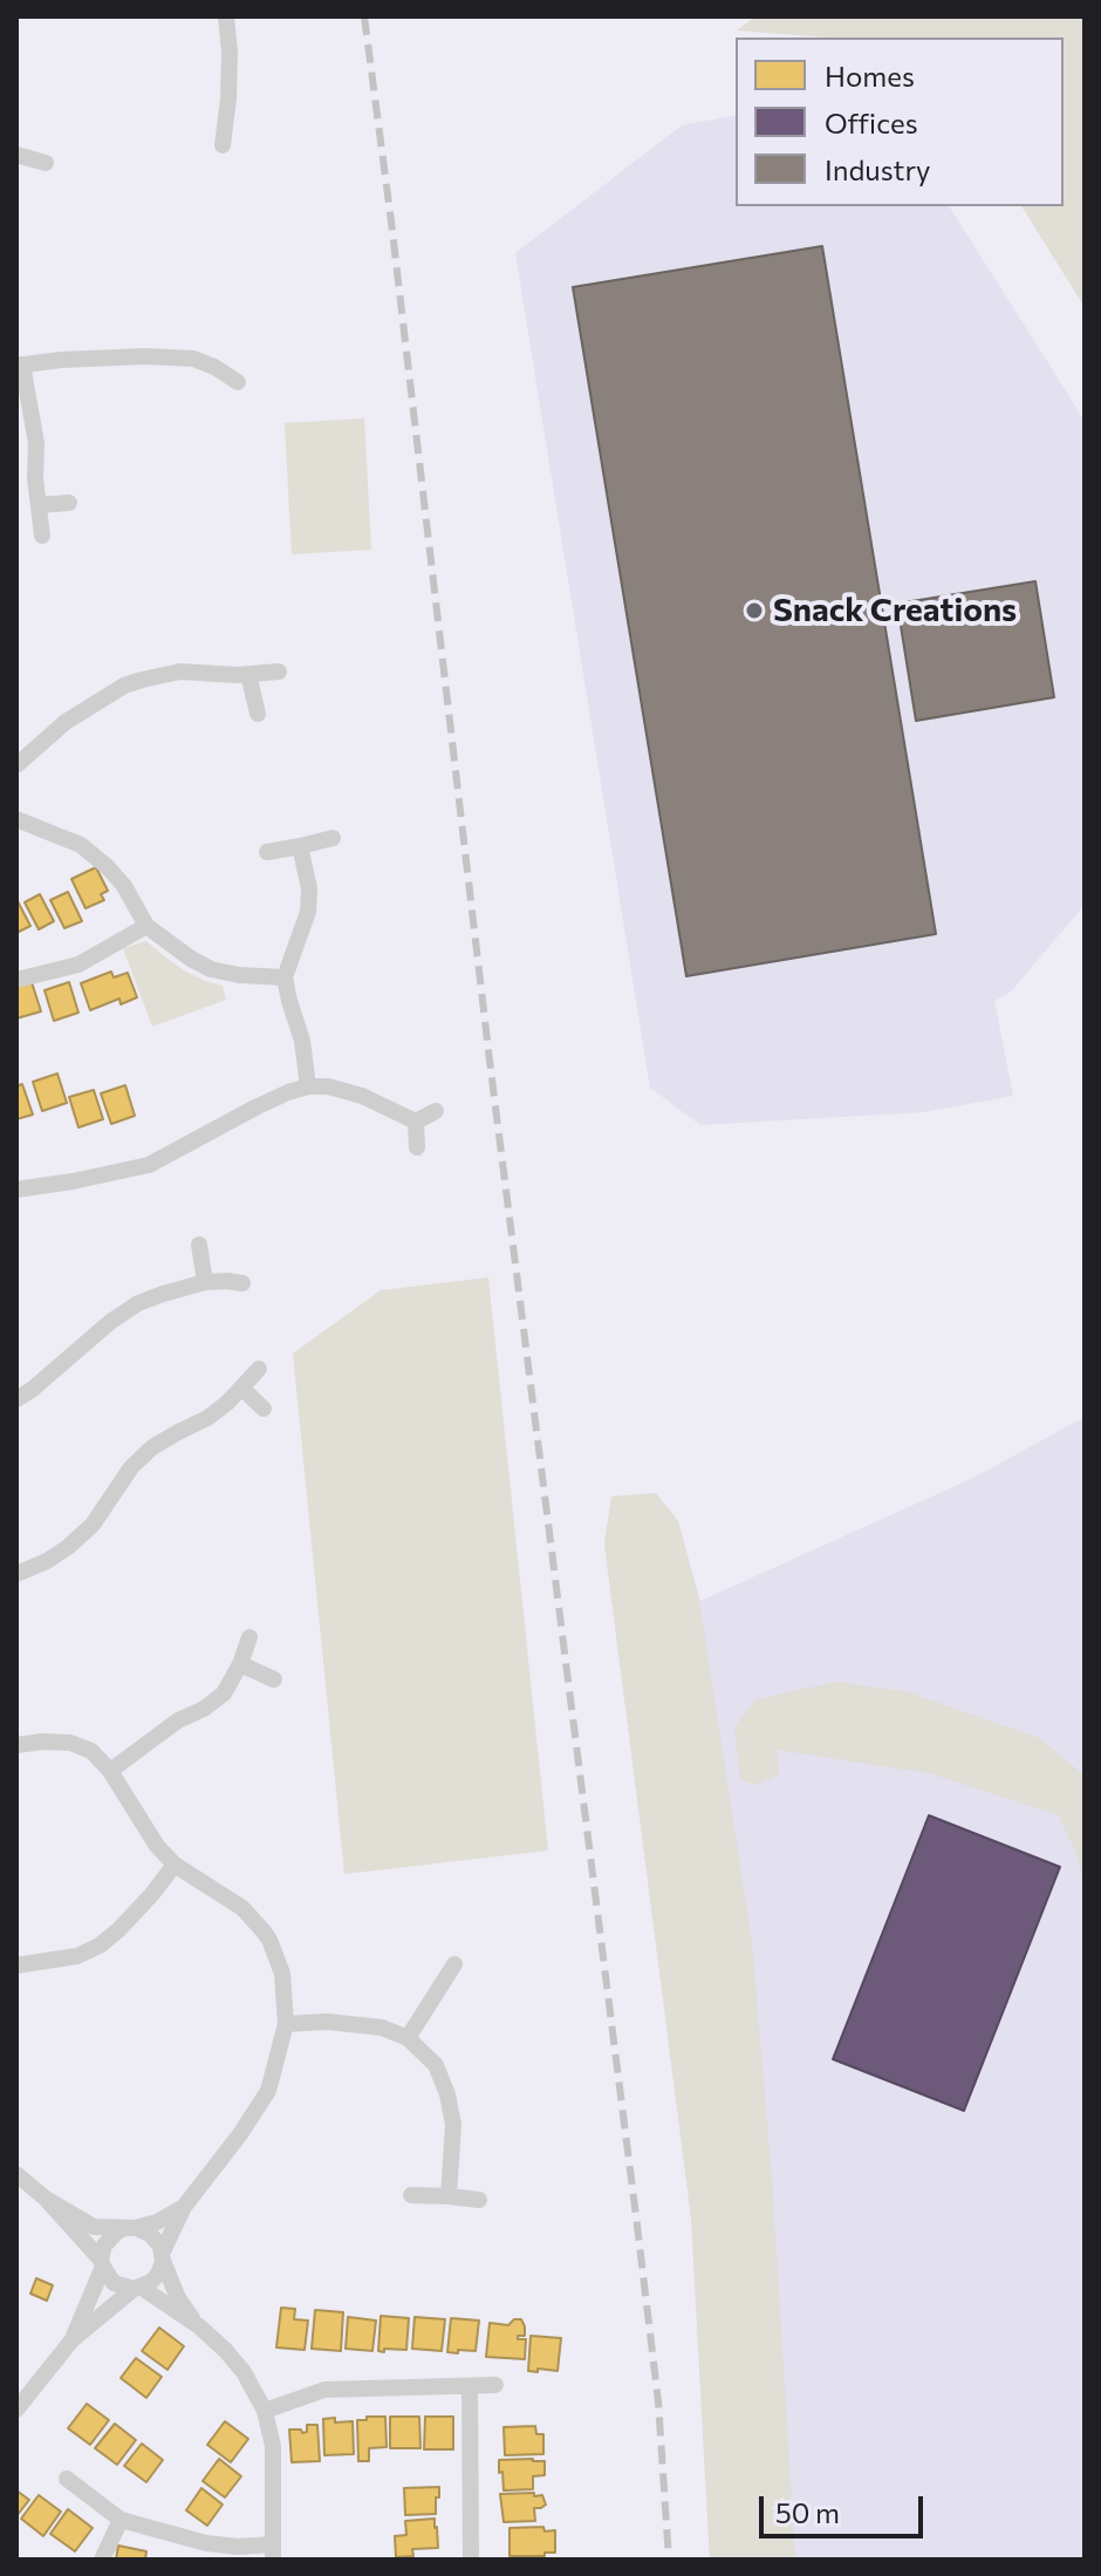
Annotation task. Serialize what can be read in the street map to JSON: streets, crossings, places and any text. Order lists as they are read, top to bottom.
{
  "places": ["Snack Creations"],
  "legend": ["Homes", "Offices", "Industry"],
  "scale_bar": "50 m"
}
